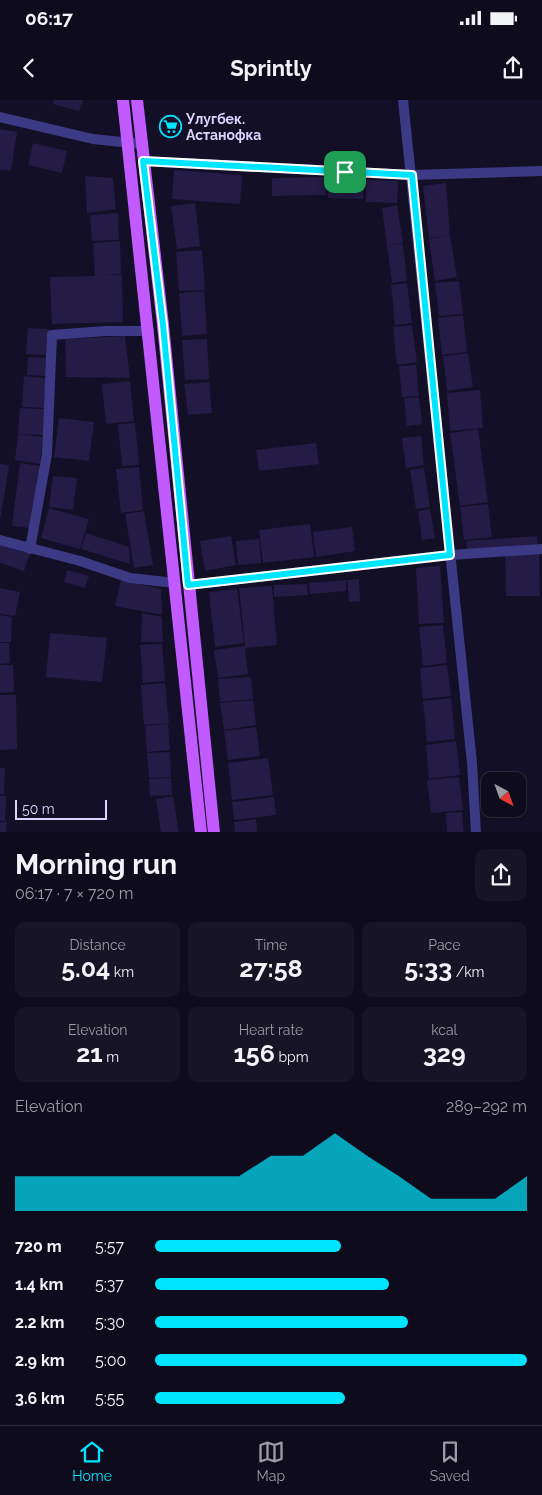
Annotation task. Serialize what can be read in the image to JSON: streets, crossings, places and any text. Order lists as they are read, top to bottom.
{
  "places": {
    "supermarket": ["Улугбек. Астанофка"]
  },
  "scale_bar": "50 m",
  "north": "bottom right",
  "page": {
    "status": "06:17",
    "header": "Sprintly",
    "scale": "50 m",
    "heading": ["Morning run", "06:17 · 7 × 720 m"],
    "stats": [
      ["Distance", "5.04 km"],
      ["Time", "27:58"],
      ["Pace", "5:33 /km"],
      ["Elevation", "21 m"],
      ["Heart rate", "156 bpm"],
      ["kcal", "329"]
    ],
    "chart": ["Elevation", "289–292 m"],
    "list": [
      {
        "name": "720 m",
        "note": "5:57"
      },
      {
        "name": "1.4 km",
        "note": "5:37"
      },
      {
        "name": "2.2 km",
        "note": "5:30"
      },
      {
        "name": "2.9 km",
        "note": "5:00"
      },
      {
        "name": "3.6 km",
        "note": "5:55"
      }
    ],
    "tabs": ["Home", "Map", "Saved"]
  }
}
